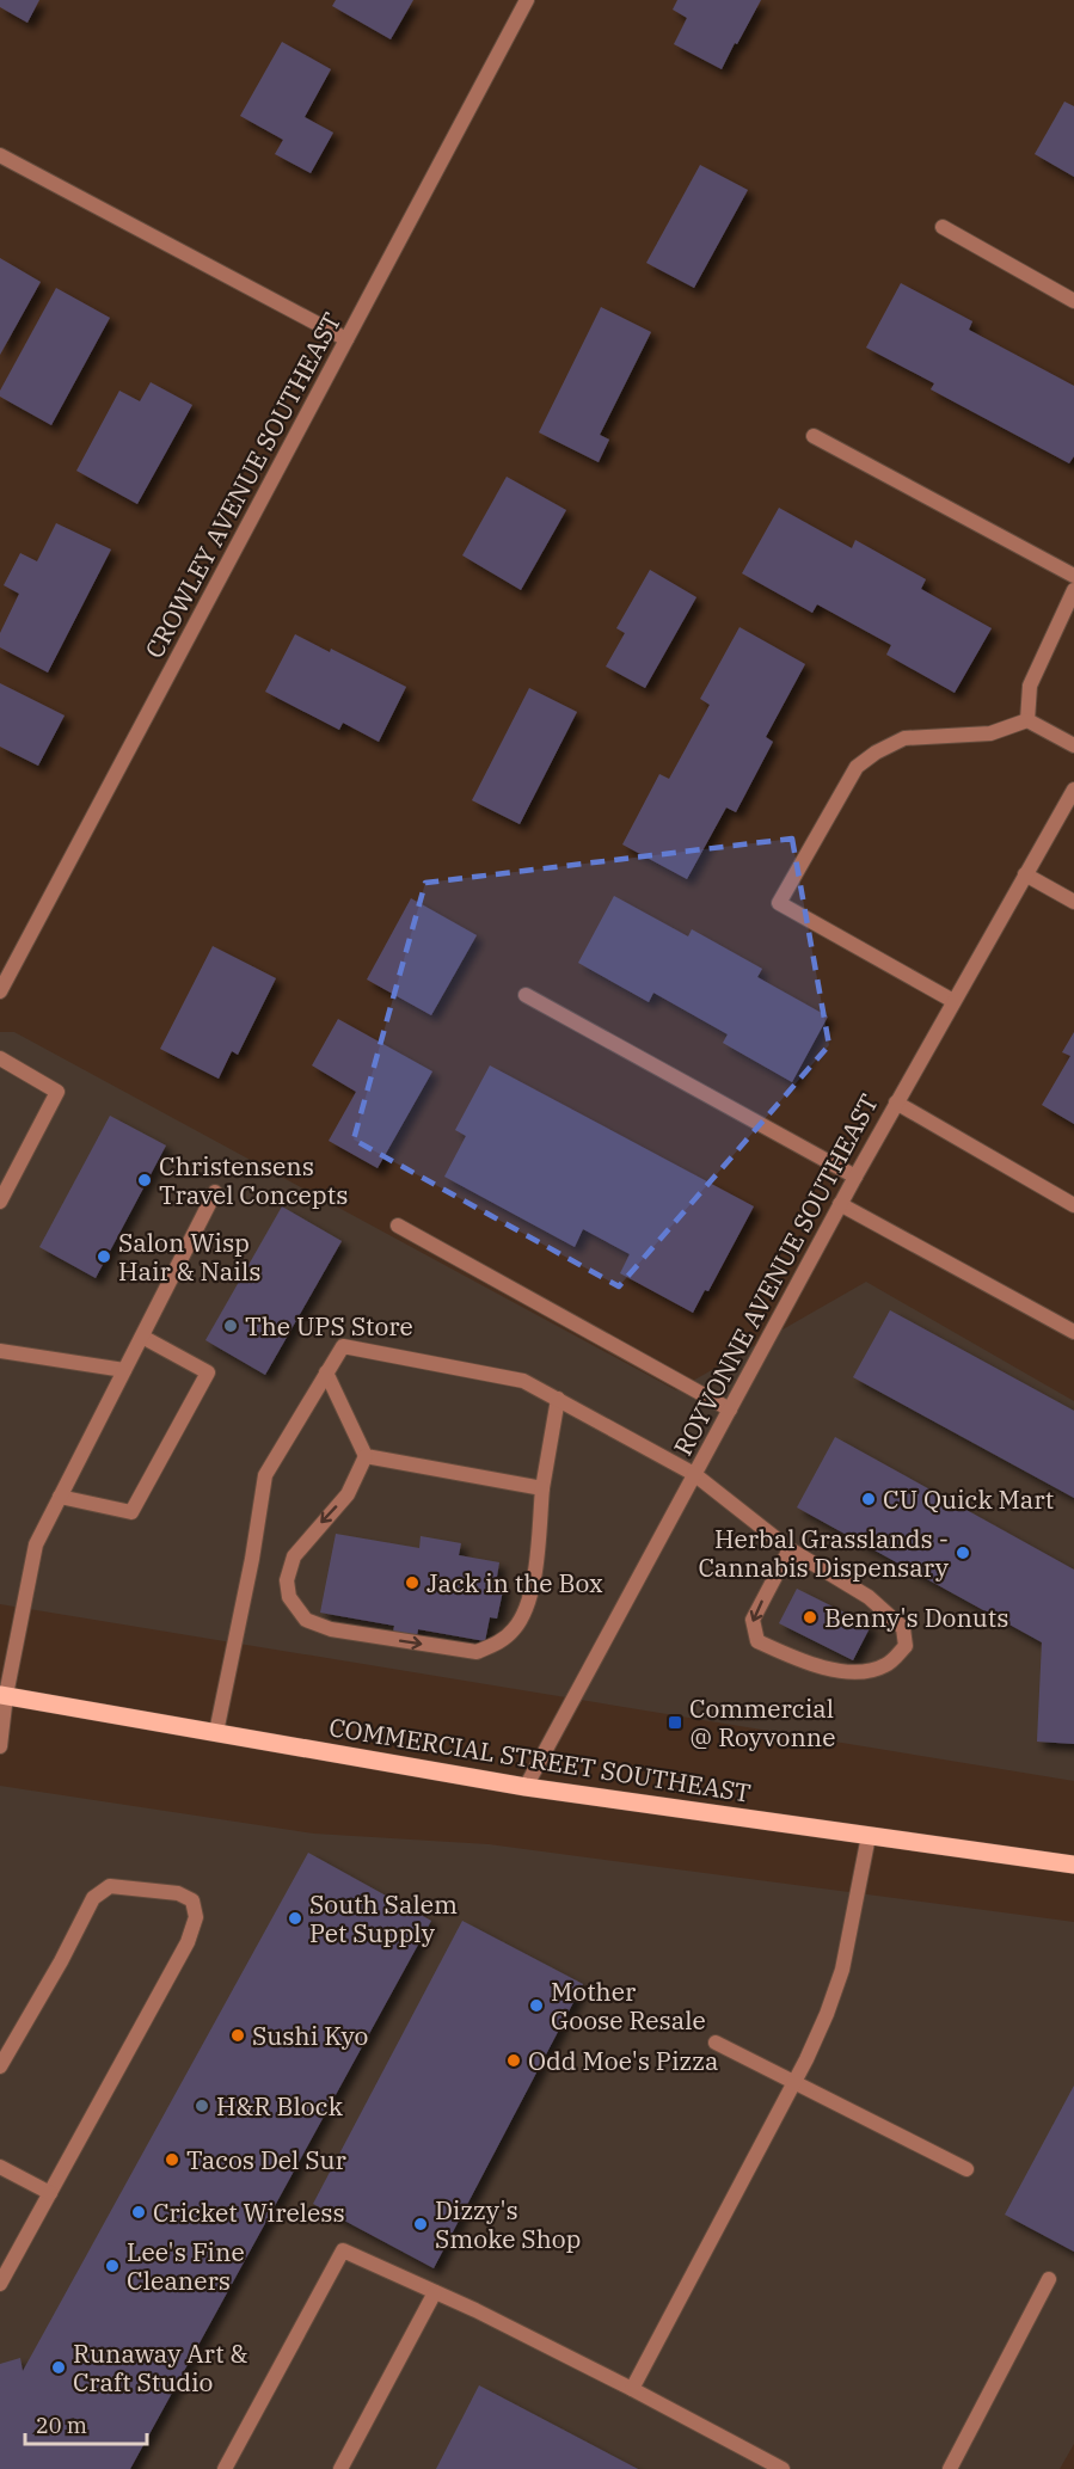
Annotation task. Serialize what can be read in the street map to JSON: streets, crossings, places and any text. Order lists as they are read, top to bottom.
{
  "streets": {
    "main road": ["COMMERCIAL STREET SOUTHEAST"],
    "street": ["CROWLEY AVENUE SOUTHEAST", "ROYVONNE AVENUE SOUTHEAST"]
  },
  "crossings": [
    ["ROYVONNE AVENUE SOUTHEAST", "COMMERCIAL STREET SOUTHEAST"]
  ],
  "places": {
    "other": [
      "Christensens Travel Concepts",
      "Salon Wisp Hair & Nails",
      "The UPS Store",
      "CU Quick Mart",
      "Herbal Grasslands - Cannabis Dispensary",
      "Jack in the Box",
      "Benny's Donuts",
      "South Salem Pet Supply",
      "Mother Goose Resale",
      "Sushi Kyo",
      "Odd Moe's Pizza",
      "H&R Block",
      "Tacos Del Sur",
      "Cricket Wireless",
      "Dizzy's Smoke Shop",
      "Lee's Fine Cleaners",
      "Runaway Art & Craft Studio"
    ],
    "transit": ["Commercial @ Royvonne"]
  },
  "scale_bar": "20 m"
}
